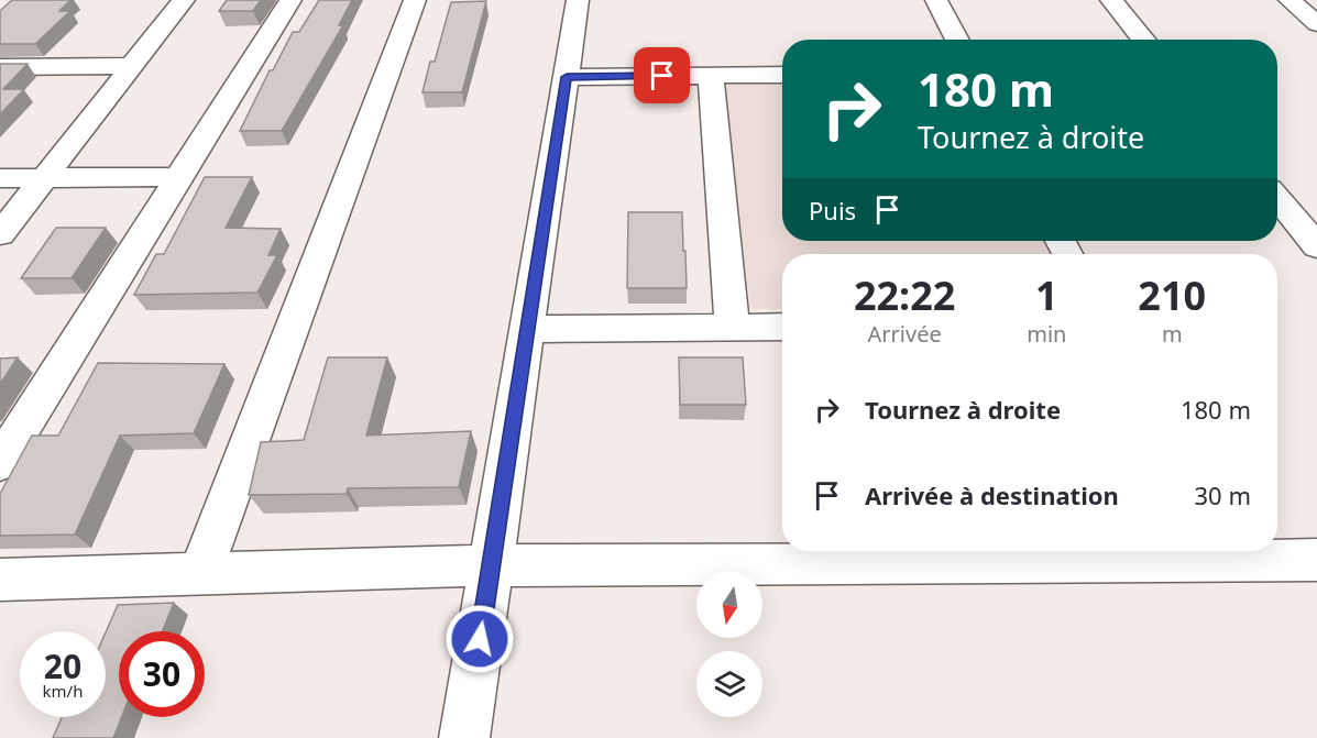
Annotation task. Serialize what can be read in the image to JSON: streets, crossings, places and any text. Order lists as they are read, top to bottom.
{
  "north": "bottom",
  "page": {
    "turn": ["180 m", "Tournez à droite"],
    "then": "Puis",
    "eta": [
      "22:22",
      "Arrivée",
      "1",
      "min",
      "210",
      "m"
    ],
    "list": [
      {
        "name": "Tournez à droite",
        "value": "180 m"
      },
      {
        "name": "Arrivée à destination",
        "value": "30 m"
      }
    ],
    "speed": "20 km/h",
    "limit": "30"
  }
}
